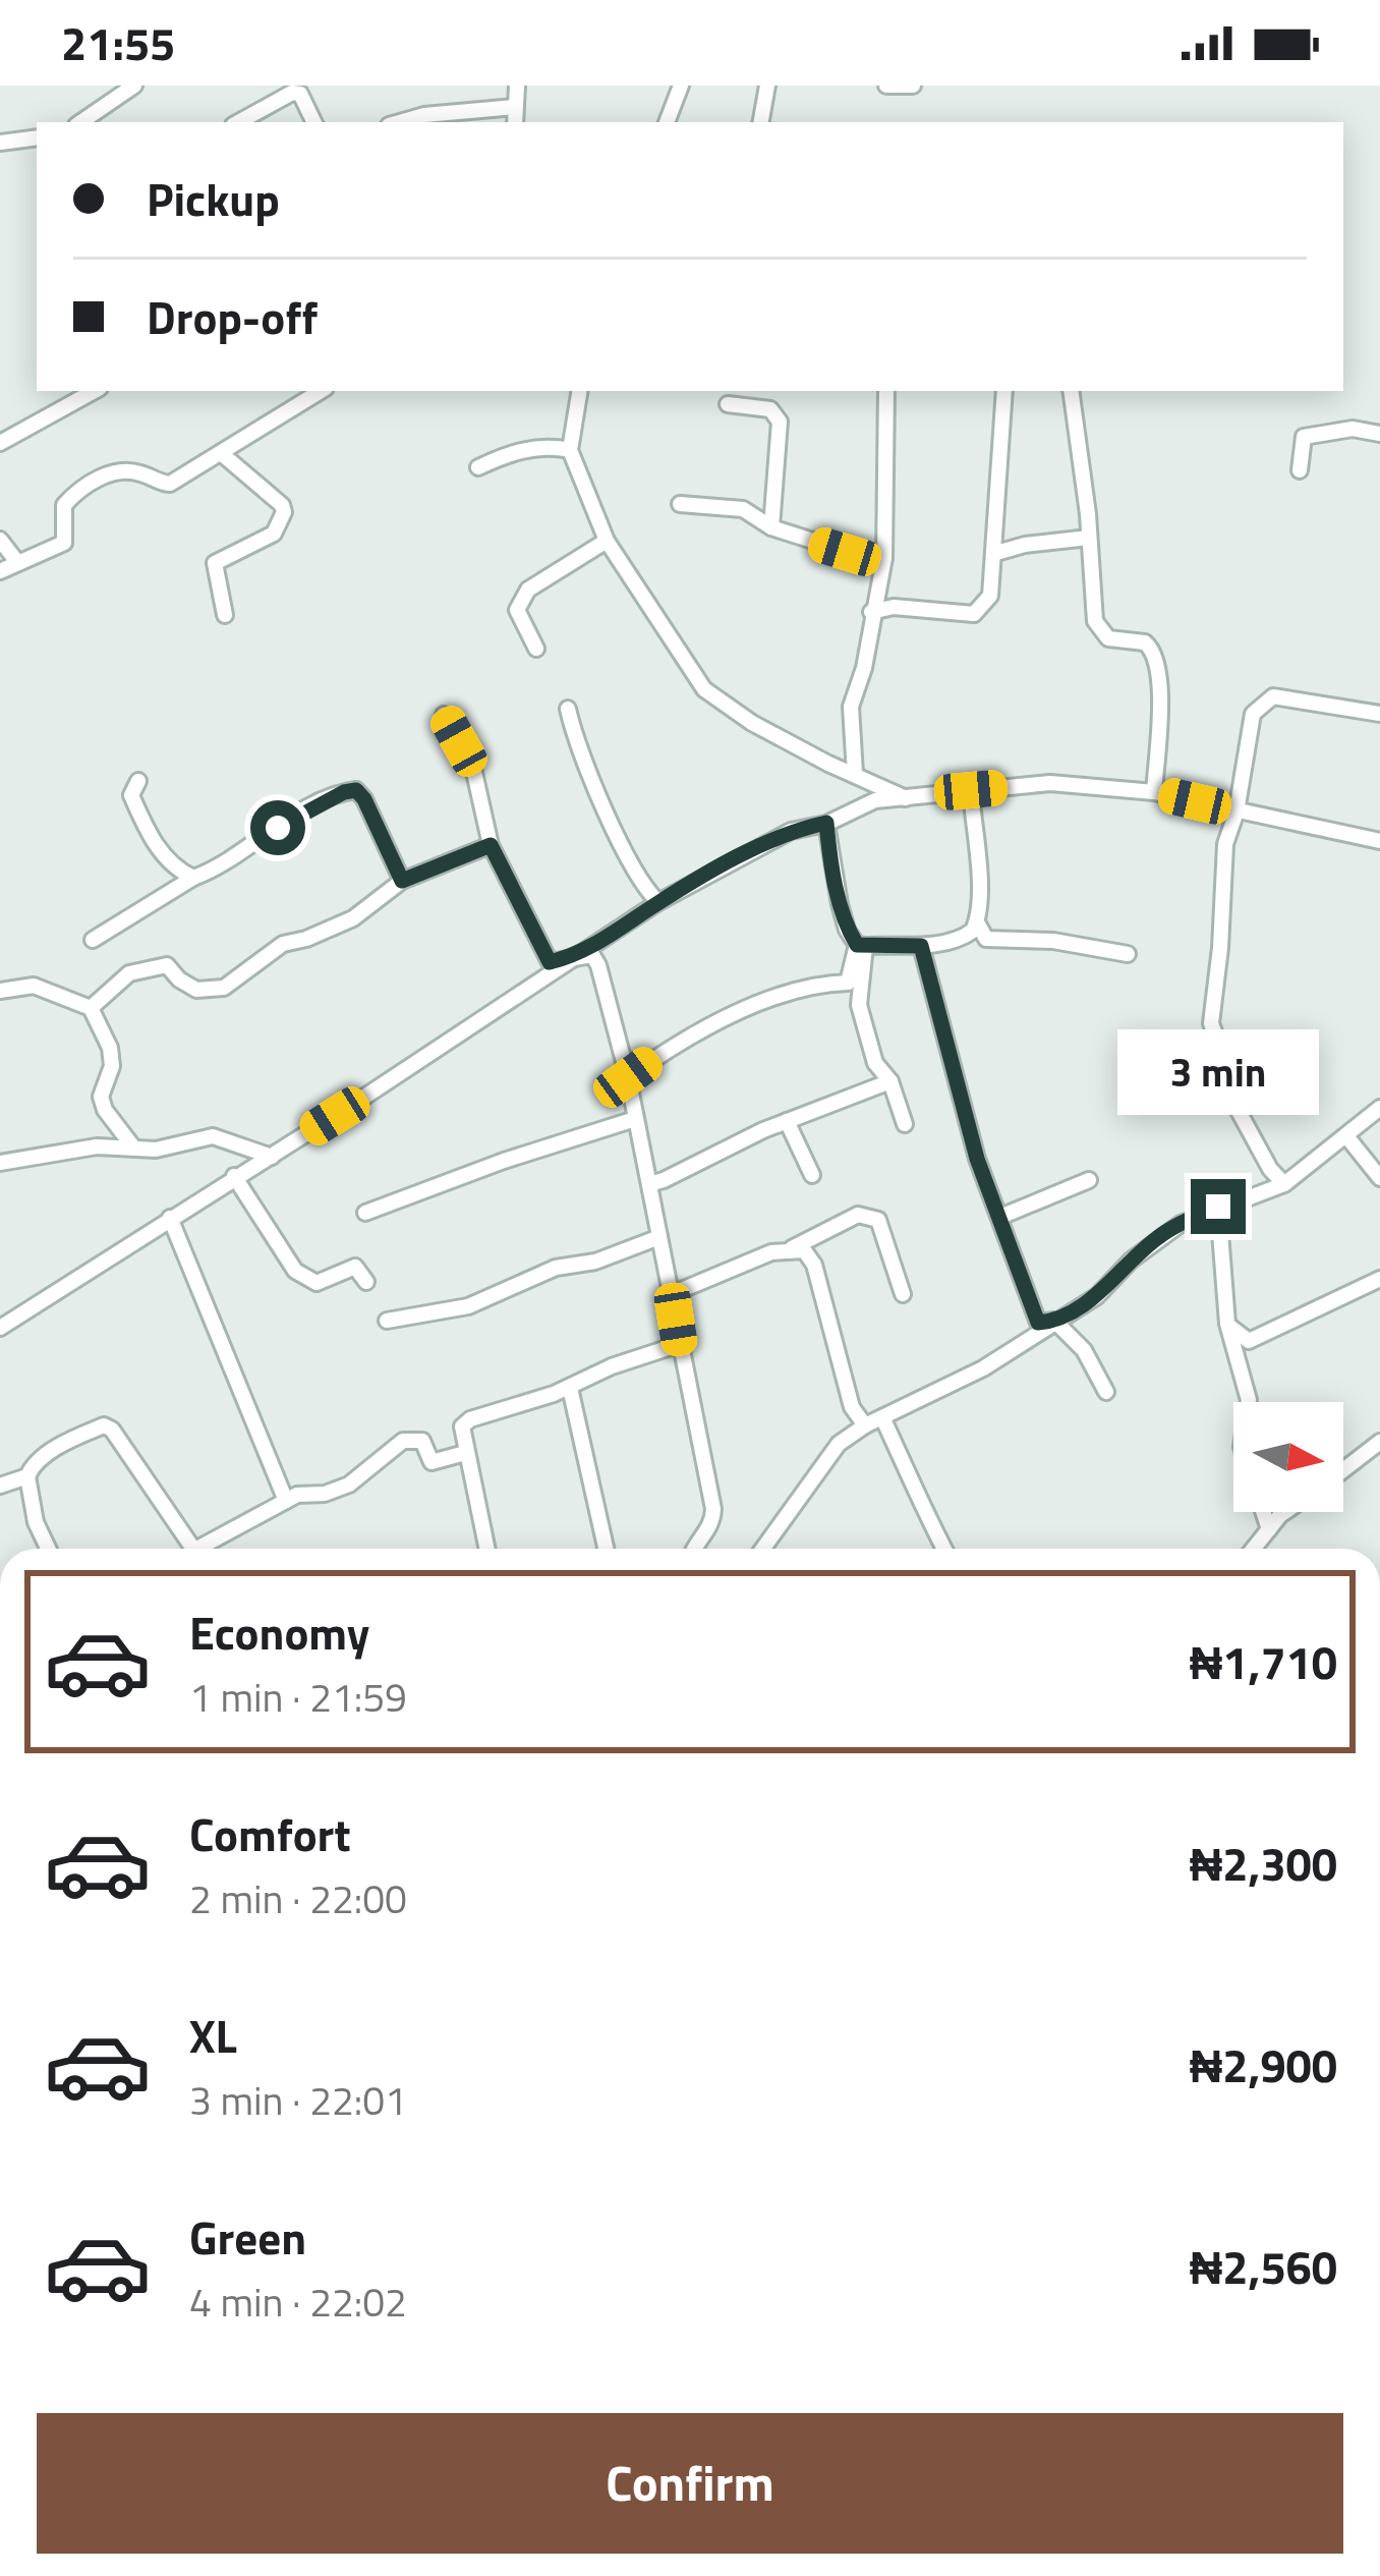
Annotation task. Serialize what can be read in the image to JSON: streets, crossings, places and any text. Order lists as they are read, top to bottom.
{
  "north": "right",
  "page": {
    "status": "21:55",
    "banner": ["Pickup", "Drop-off"],
    "bubble": "3 min",
    "list": [
      {
        "name": "Economy",
        "note": "1 min · 21:59",
        "value": "₦1,710"
      },
      {
        "name": "Comfort",
        "note": "2 min · 22:00",
        "value": "₦2,300"
      },
      {
        "name": "XL",
        "note": "3 min · 22:01",
        "value": "₦2,900"
      },
      {
        "name": "Green",
        "note": "4 min · 22:02",
        "value": "₦2,560"
      }
    ],
    "buttons": "Confirm"
  }
}
